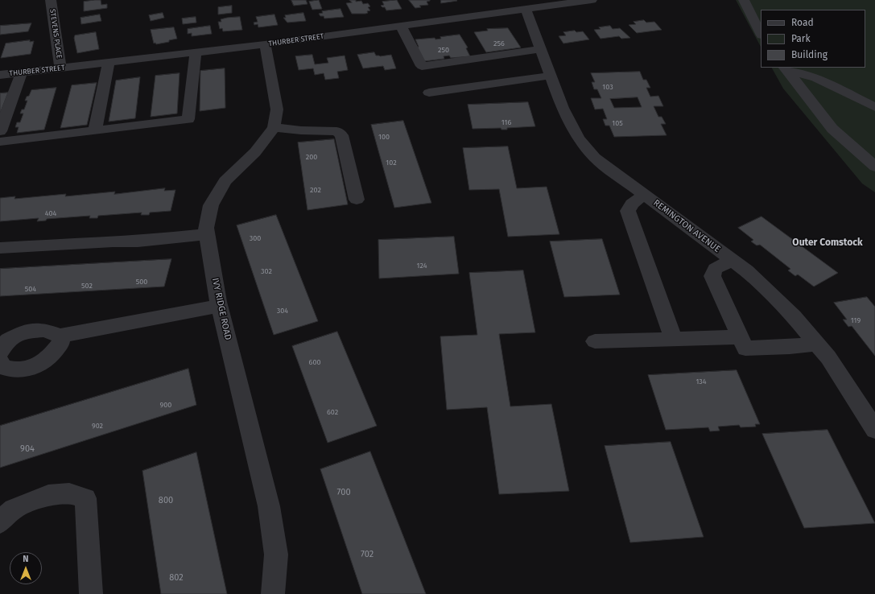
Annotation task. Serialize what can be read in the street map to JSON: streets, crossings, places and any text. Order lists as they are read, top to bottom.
{
  "streets": {
    "street": [
      "STEVENS PLACE",
      "THURBER STREET",
      "REMINGTON AVENUE",
      "IVY RIDGE ROAD"
    ]
  },
  "crossings": [
    ["STEVENS PLACE", "THURBER STREET"],
    ["THURBER STREET", "REMINGTON AVENUE"],
    ["THURBER STREET", "IVY RIDGE ROAD"]
  ],
  "districts": ["Outer Comstock"],
  "house_numbers": [
    "256",
    "250",
    "103",
    "116",
    "105",
    "100",
    "200",
    "102",
    "202",
    "404",
    "300",
    "124",
    "302",
    "500",
    "502",
    "504",
    "304",
    "119",
    "600",
    "134",
    "900",
    "602",
    "902",
    "904",
    "700",
    "800",
    "702",
    "802"
  ],
  "legend": ["Road", "Park", "Building"],
  "north": "top"
}
